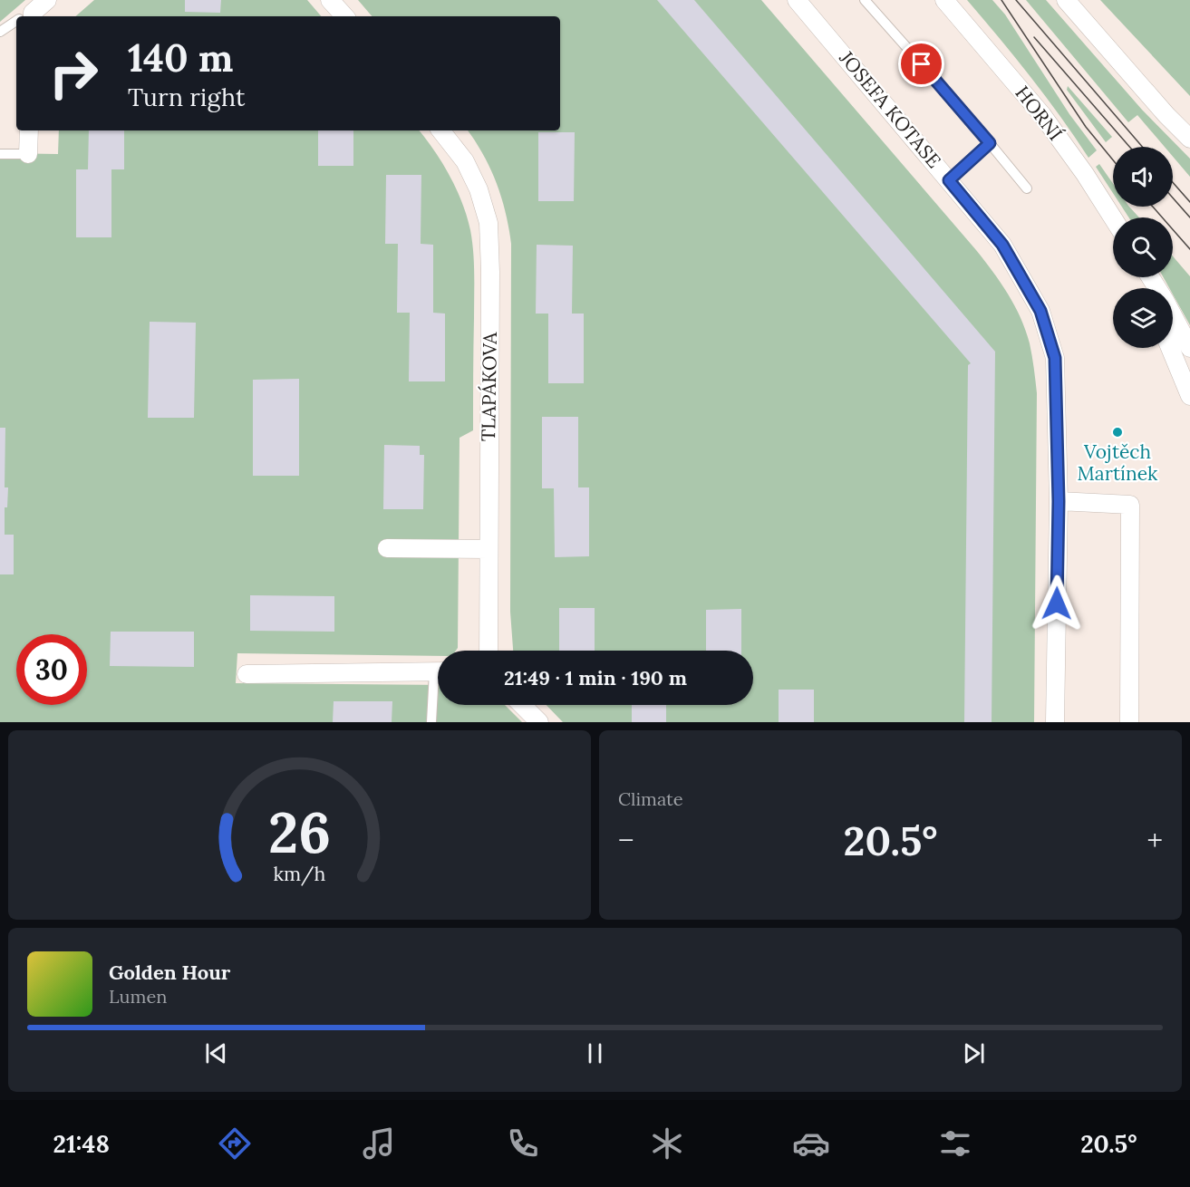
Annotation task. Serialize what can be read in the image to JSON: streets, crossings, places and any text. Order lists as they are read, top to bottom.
{
  "streets": {
    "street": ["JOSEFA KOTASE", "HORNÍ", "TLAPÁKOVA"]
  },
  "places": ["Vojtěch Martínek"],
  "page": {
    "turn": ["140 m", "Turn right"],
    "limit": "30",
    "trip": "21:49 · 1 min · 190 m",
    "tile": "Climate",
    "heat": ["−", "20.5°", "+"],
    "song": ["Golden Hour", "Lumen"],
    "tabs": ["21:48", "20.5°"],
    "gauge": ["26", "km/h"]
  }
}
